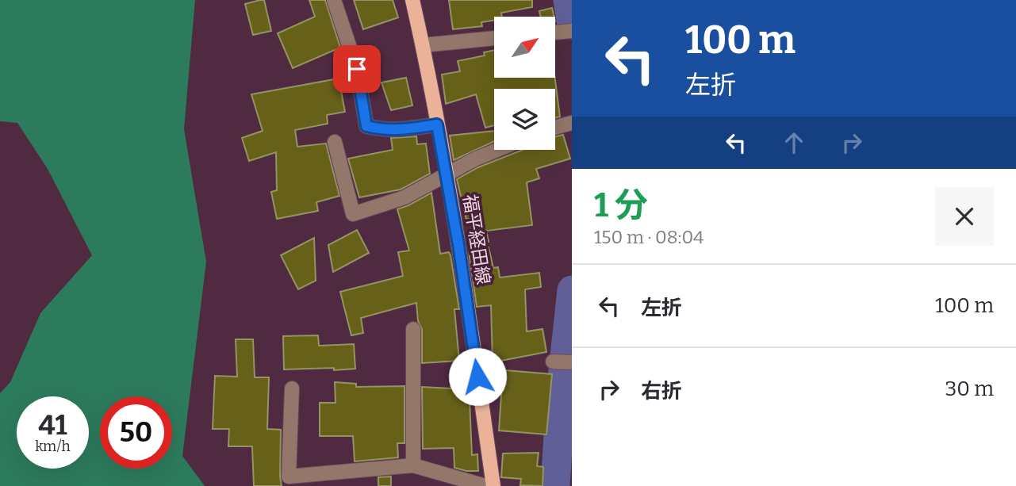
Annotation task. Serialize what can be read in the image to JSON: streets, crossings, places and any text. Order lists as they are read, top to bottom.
{
  "streets": {
    "main road": ["福平経田線"]
  },
  "north": "top right",
  "page": {
    "turn": ["100 m", "左折"],
    "heading": ["1 分", "150 m · 08:04"],
    "list": [
      {
        "name": "左折",
        "value": "100 m"
      },
      {
        "name": "右折",
        "value": "30 m"
      }
    ],
    "speed": "41 km/h",
    "limit": "50"
  }
}
